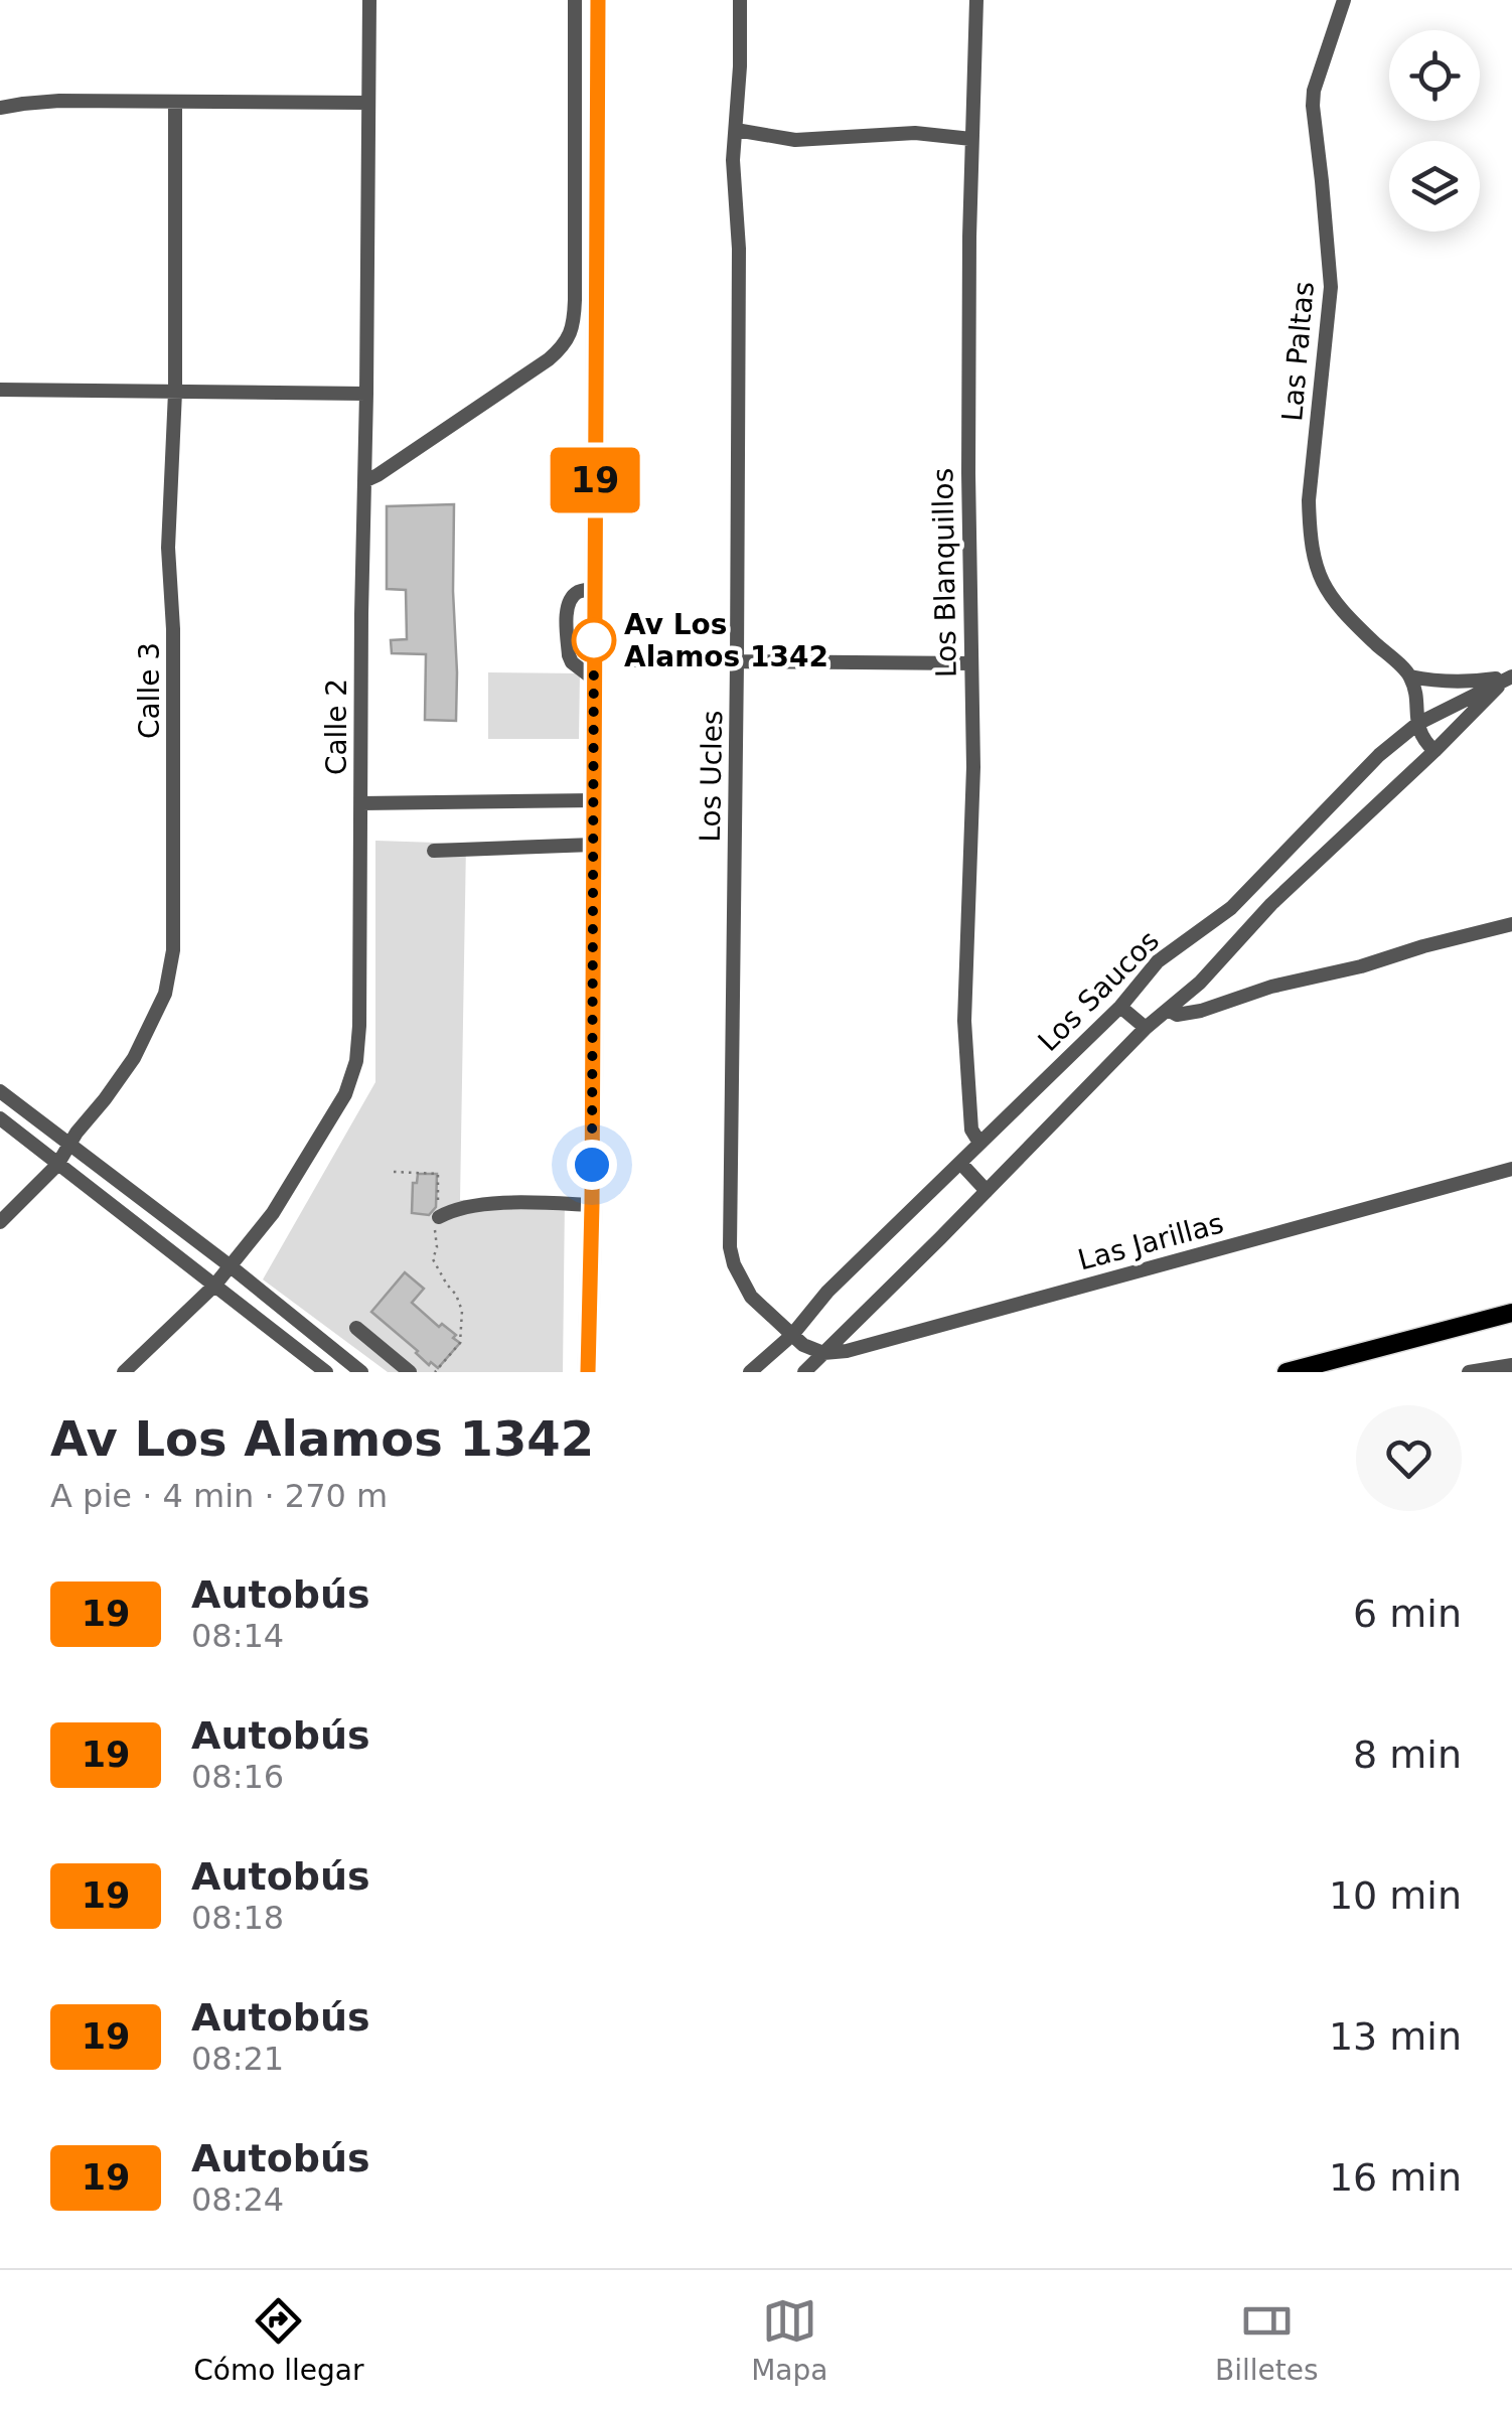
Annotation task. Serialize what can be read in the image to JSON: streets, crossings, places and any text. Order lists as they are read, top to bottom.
{
  "streets": {
    "street": [
      "Las Paltas",
      "Los Blanquillos",
      "Calle 3",
      "Calle 2",
      "Los Ucles",
      "Los Saucos",
      "Las Jarillas"
    ]
  },
  "crossings": [
    ["Los Blanquillos", "Los Saucos"],
    ["Los Ucles", "Los Saucos"]
  ],
  "places": ["Av Los Alamos 1342"],
  "lines": ["bus line 19"],
  "page": {
    "on_map": "19",
    "heading": ["Av Los Alamos 1342", "A pie · 4 min · 270 m"],
    "list": [
      {
        "mark": "19",
        "name": "Autobús",
        "note": "08:14",
        "value": "6 min"
      },
      {
        "mark": "19",
        "name": "Autobús",
        "note": "08:16",
        "value": "8 min"
      },
      {
        "mark": "19",
        "name": "Autobús",
        "note": "08:18",
        "value": "10 min"
      },
      {
        "mark": "19",
        "name": "Autobús",
        "note": "08:21",
        "value": "13 min"
      },
      {
        "mark": "19",
        "name": "Autobús",
        "note": "08:24",
        "value": "16 min"
      }
    ],
    "tabs": ["Cómo llegar", "Mapa", "Billetes"]
  }
}
